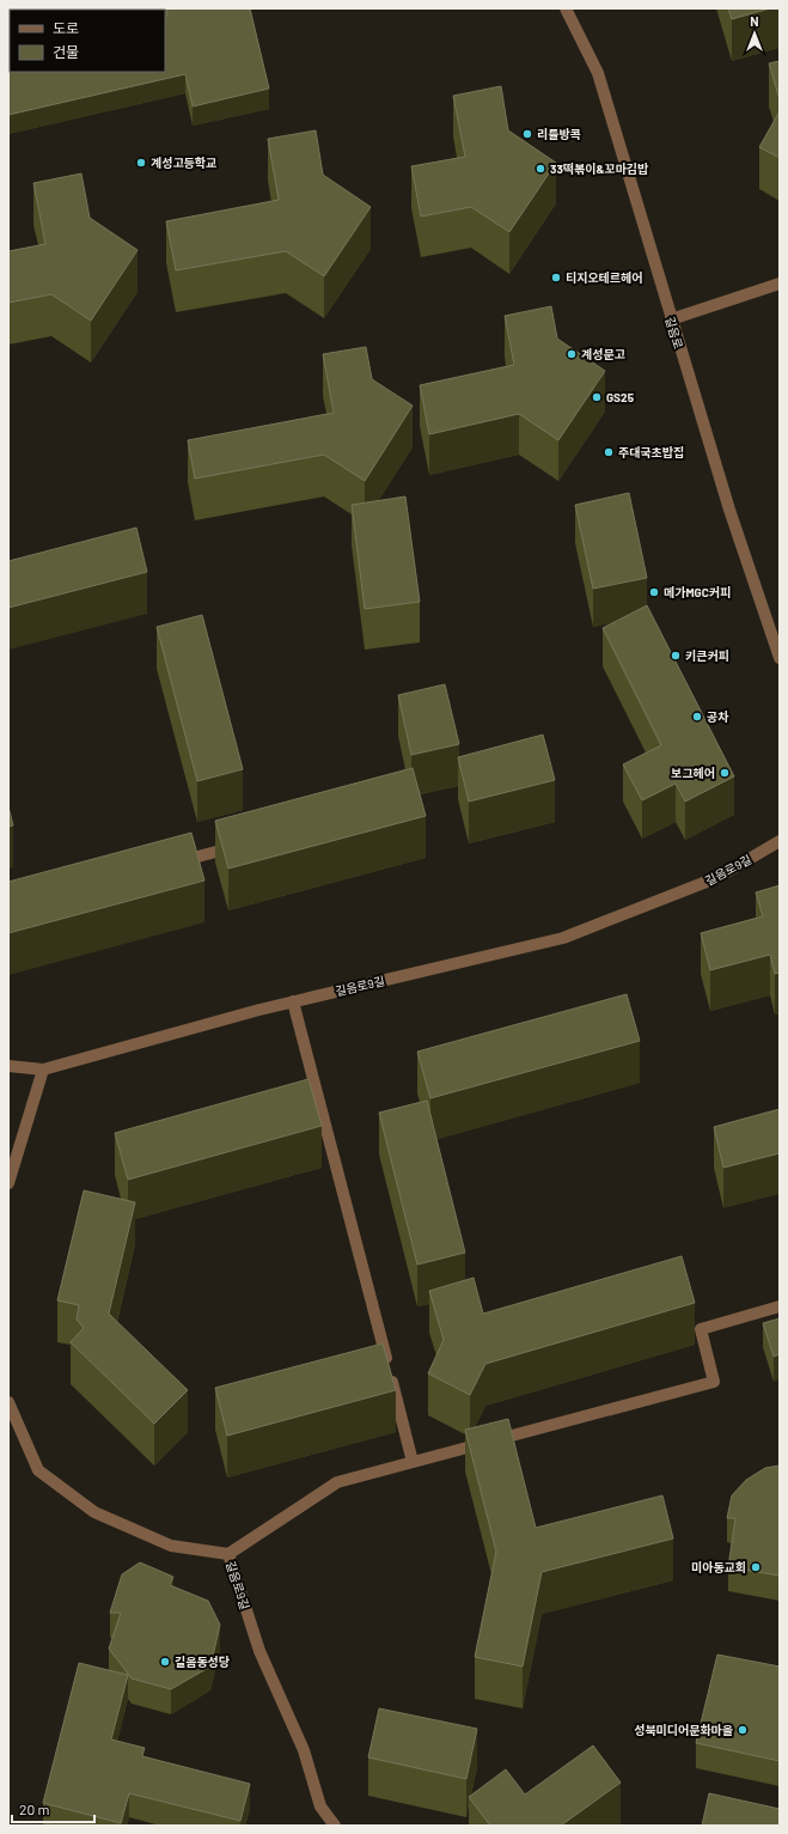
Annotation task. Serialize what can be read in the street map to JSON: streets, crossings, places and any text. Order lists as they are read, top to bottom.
{
  "streets": {
    "street": ["길음로", "길음로9길"]
  },
  "places": [
    "리틀방콕",
    "계성고등학교",
    "33떡볶이&꼬마김밥",
    "티지오테르헤어",
    "계성문고",
    "GS25",
    "주대국초밥집",
    "메가MGC커피",
    "키큰커피",
    "공차",
    "보그헤어",
    "미아동교회",
    "길음동성당",
    "성북미디어문화마을"
  ],
  "legend": ["도로", "건물"],
  "scale_bar": "20 m",
  "north": "top"
}
